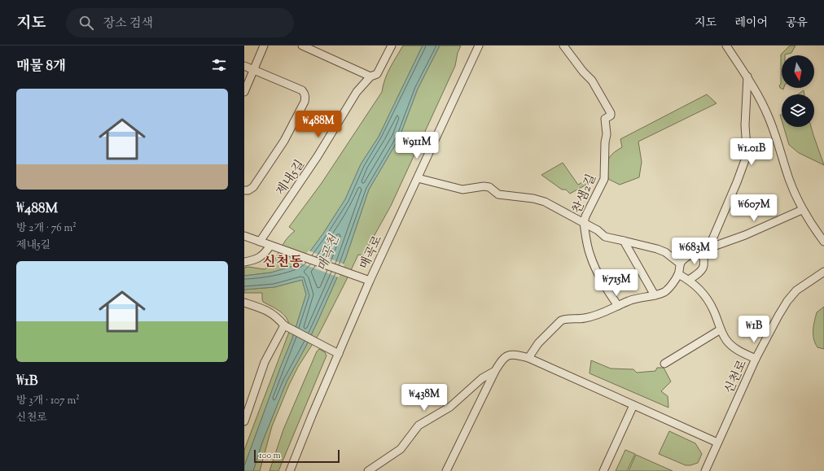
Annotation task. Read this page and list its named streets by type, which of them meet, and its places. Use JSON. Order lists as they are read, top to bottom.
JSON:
{
  "streets": {
    "street": [
      "제내5길",
      "찬샘2길",
      "매곡로",
      "신천로"
    ]
  },
  "districts": ["신천동"],
  "water": ["매곡천"],
  "scale_bar": "100 m",
  "north": "bottom",
  "page": {
    "header": "지도",
    "search": "장소 검색",
    "nav": ["지도", "레이어", "공유"],
    "heading": "매물 8개",
    "list": [
      {
        "name": "₩488M",
        "note": "방 2개 · 76 m² · 제내5길"
      },
      {
        "name": "₩1B",
        "note": "방 3개 · 107 m² · 신천로"
      }
    ],
    "price": [
      "₩488M",
      "₩911M",
      "₩1.01B",
      "₩607M",
      "₩683M",
      "₩715M",
      "₩1B",
      "₩438M"
    ],
    "scale": "100 m"
  }
}
